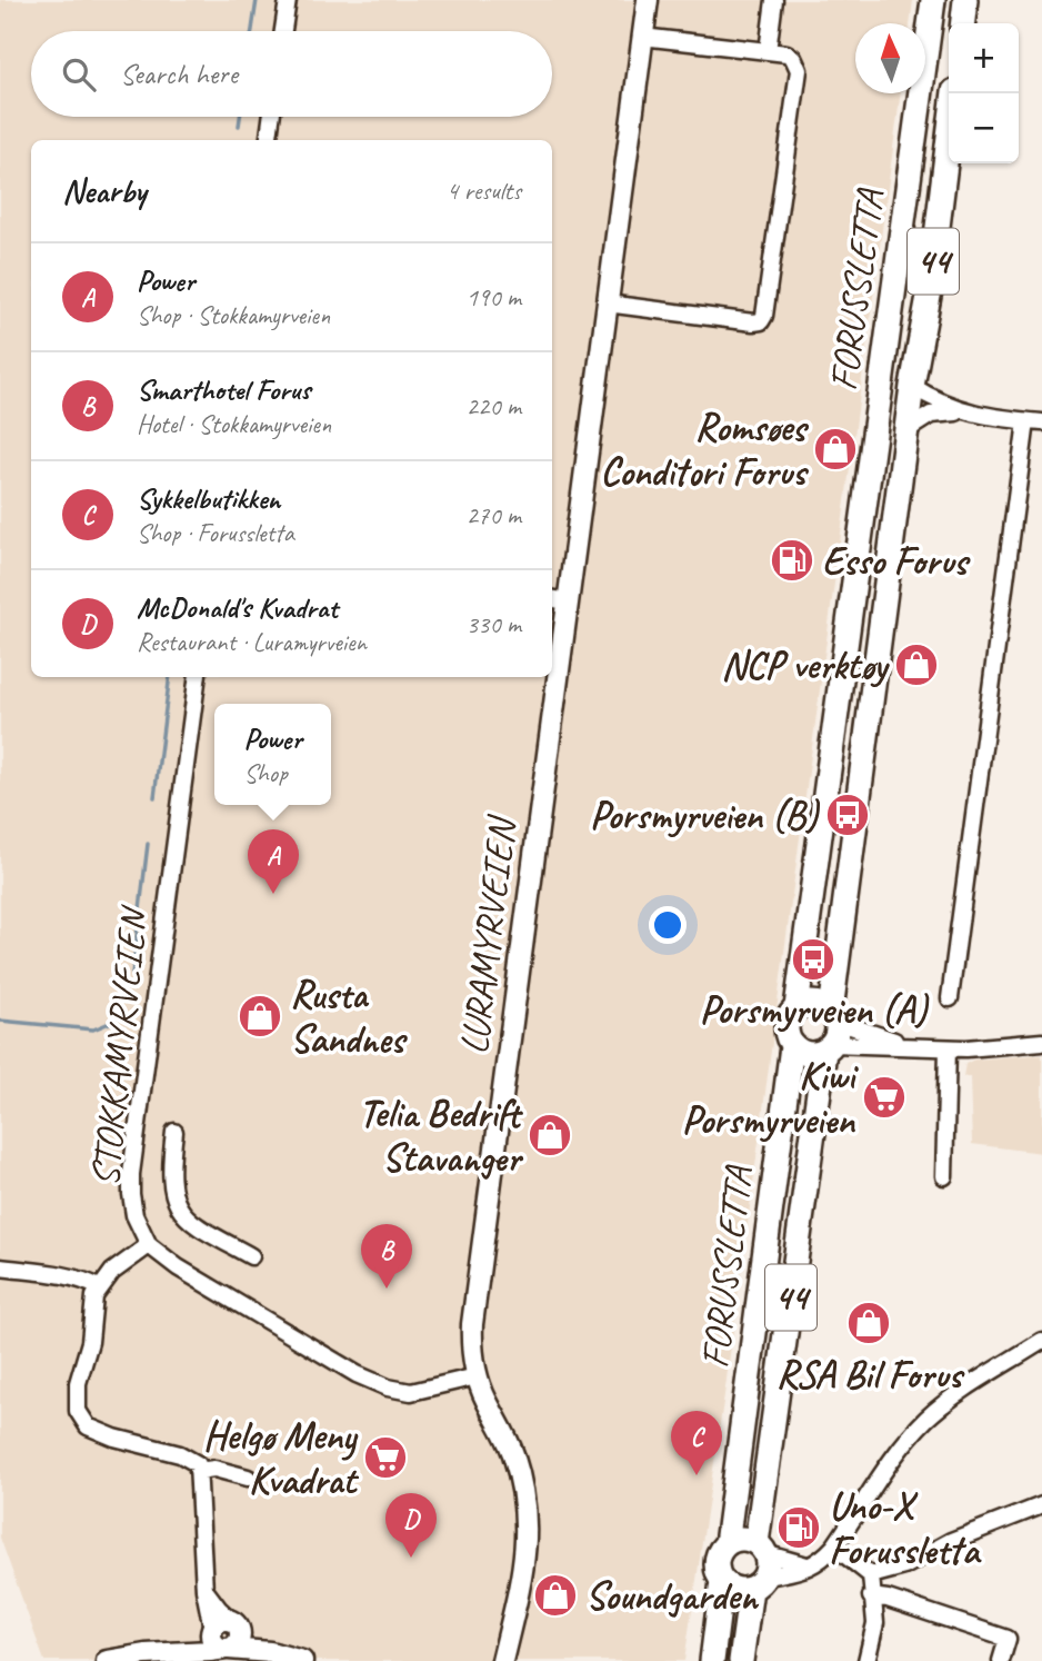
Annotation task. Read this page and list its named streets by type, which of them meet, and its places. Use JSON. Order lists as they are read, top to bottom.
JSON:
{
  "streets": {
    "main road": ["44", "FORUSSLETTA"],
    "street": ["LURAMYRVEIEN", "STOKKAMYRVEIEN"]
  },
  "crossings": [
    ["44", "FORUSSLETTA"]
  ],
  "places": {
    "shop": [
      "Romsøes Conditori Forus",
      "NCP verktøy",
      "Rusta Sandnes",
      "Telia Bedrift Stavanger",
      "RSA Bil Forus",
      "Soundgarden"
    ],
    "fuel station": ["Esso Forus", "Uno-X Forussletta"],
    "bus stop": ["Porsmyrveien (B)", "Porsmyrveien (A)"],
    "supermarket": ["Kiwi Porsmyrveien", "Helgø Meny Kvadrat"]
  },
  "north": "top",
  "page": {
    "map_buttons": ["+", "−"],
    "search": "Search here",
    "heading": ["Nearby", "4 results"],
    "list": [
      {
        "mark": "A",
        "name": "Power",
        "note": "Shop · Stokkamyrveien",
        "value": "190 m"
      },
      {
        "mark": "B",
        "name": "Smarthotel Forus",
        "note": "Hotel · Stokkamyrveien",
        "value": "220 m"
      },
      {
        "mark": "C",
        "name": "Sykkelbutikken",
        "note": "Shop · Forussletta",
        "value": "270 m"
      },
      {
        "mark": "D",
        "name": "McDonald's Kvadrat",
        "note": "Restaurant · Luramyrveien",
        "value": "330 m"
      }
    ],
    "popup": ["Power", "Shop"],
    "pins": [
      "A",
      "B",
      "C",
      "D"
    ]
  }
}
